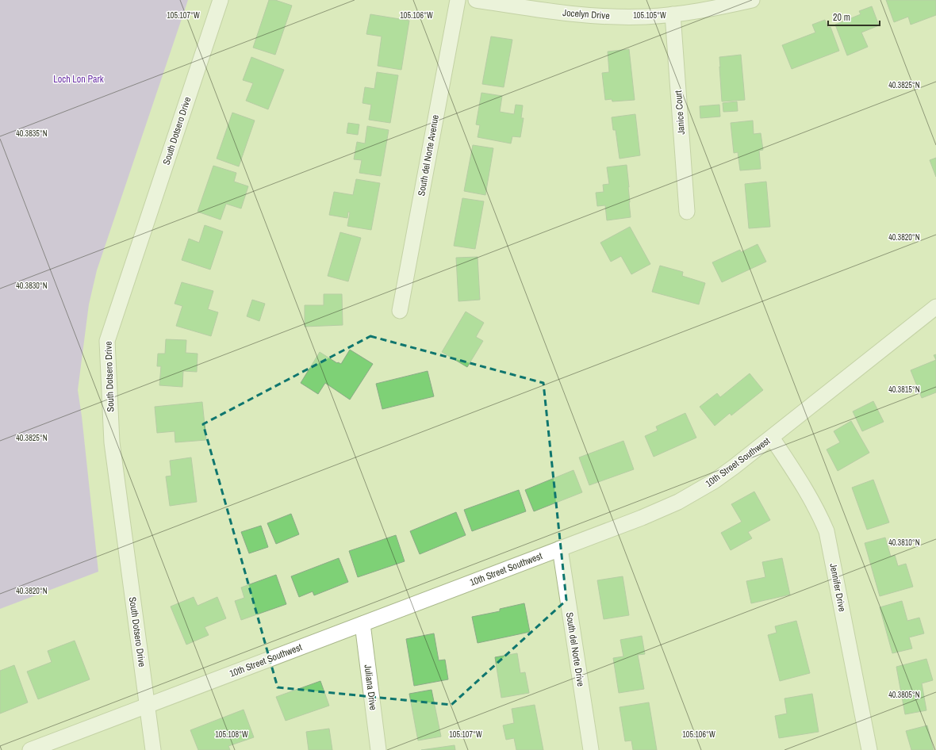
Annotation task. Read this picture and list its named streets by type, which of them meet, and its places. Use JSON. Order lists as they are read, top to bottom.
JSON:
{
  "streets": {
    "street": [
      "Jocelyn Drive",
      "Janice Court",
      "South Dotsero Drive",
      "South del Norte Avenue",
      "10th Street Southwest",
      "Jennifer Drive",
      "South del Norte Drive",
      "Juliana Drive"
    ]
  },
  "crossings": [
    ["Jocelyn Drive", "Janice Court"],
    ["South Dotsero Drive", "10th Street Southwest"],
    ["10th Street Southwest", "Jennifer Drive"],
    ["10th Street Southwest", "South del Norte Drive"],
    ["10th Street Southwest", "Juliana Drive"]
  ],
  "parks": ["Loch Lon Park"],
  "scale_bar": "20 m",
  "coordinates": [
    "105.107°W",
    "105.106°W",
    "105.105°W",
    "40.3825°N",
    "40.3835°N",
    "40.3820°N",
    "40.3830°N",
    "40.3815°N",
    "40.3810°N",
    "40.3805°N",
    "105.108°W"
  ]
}
